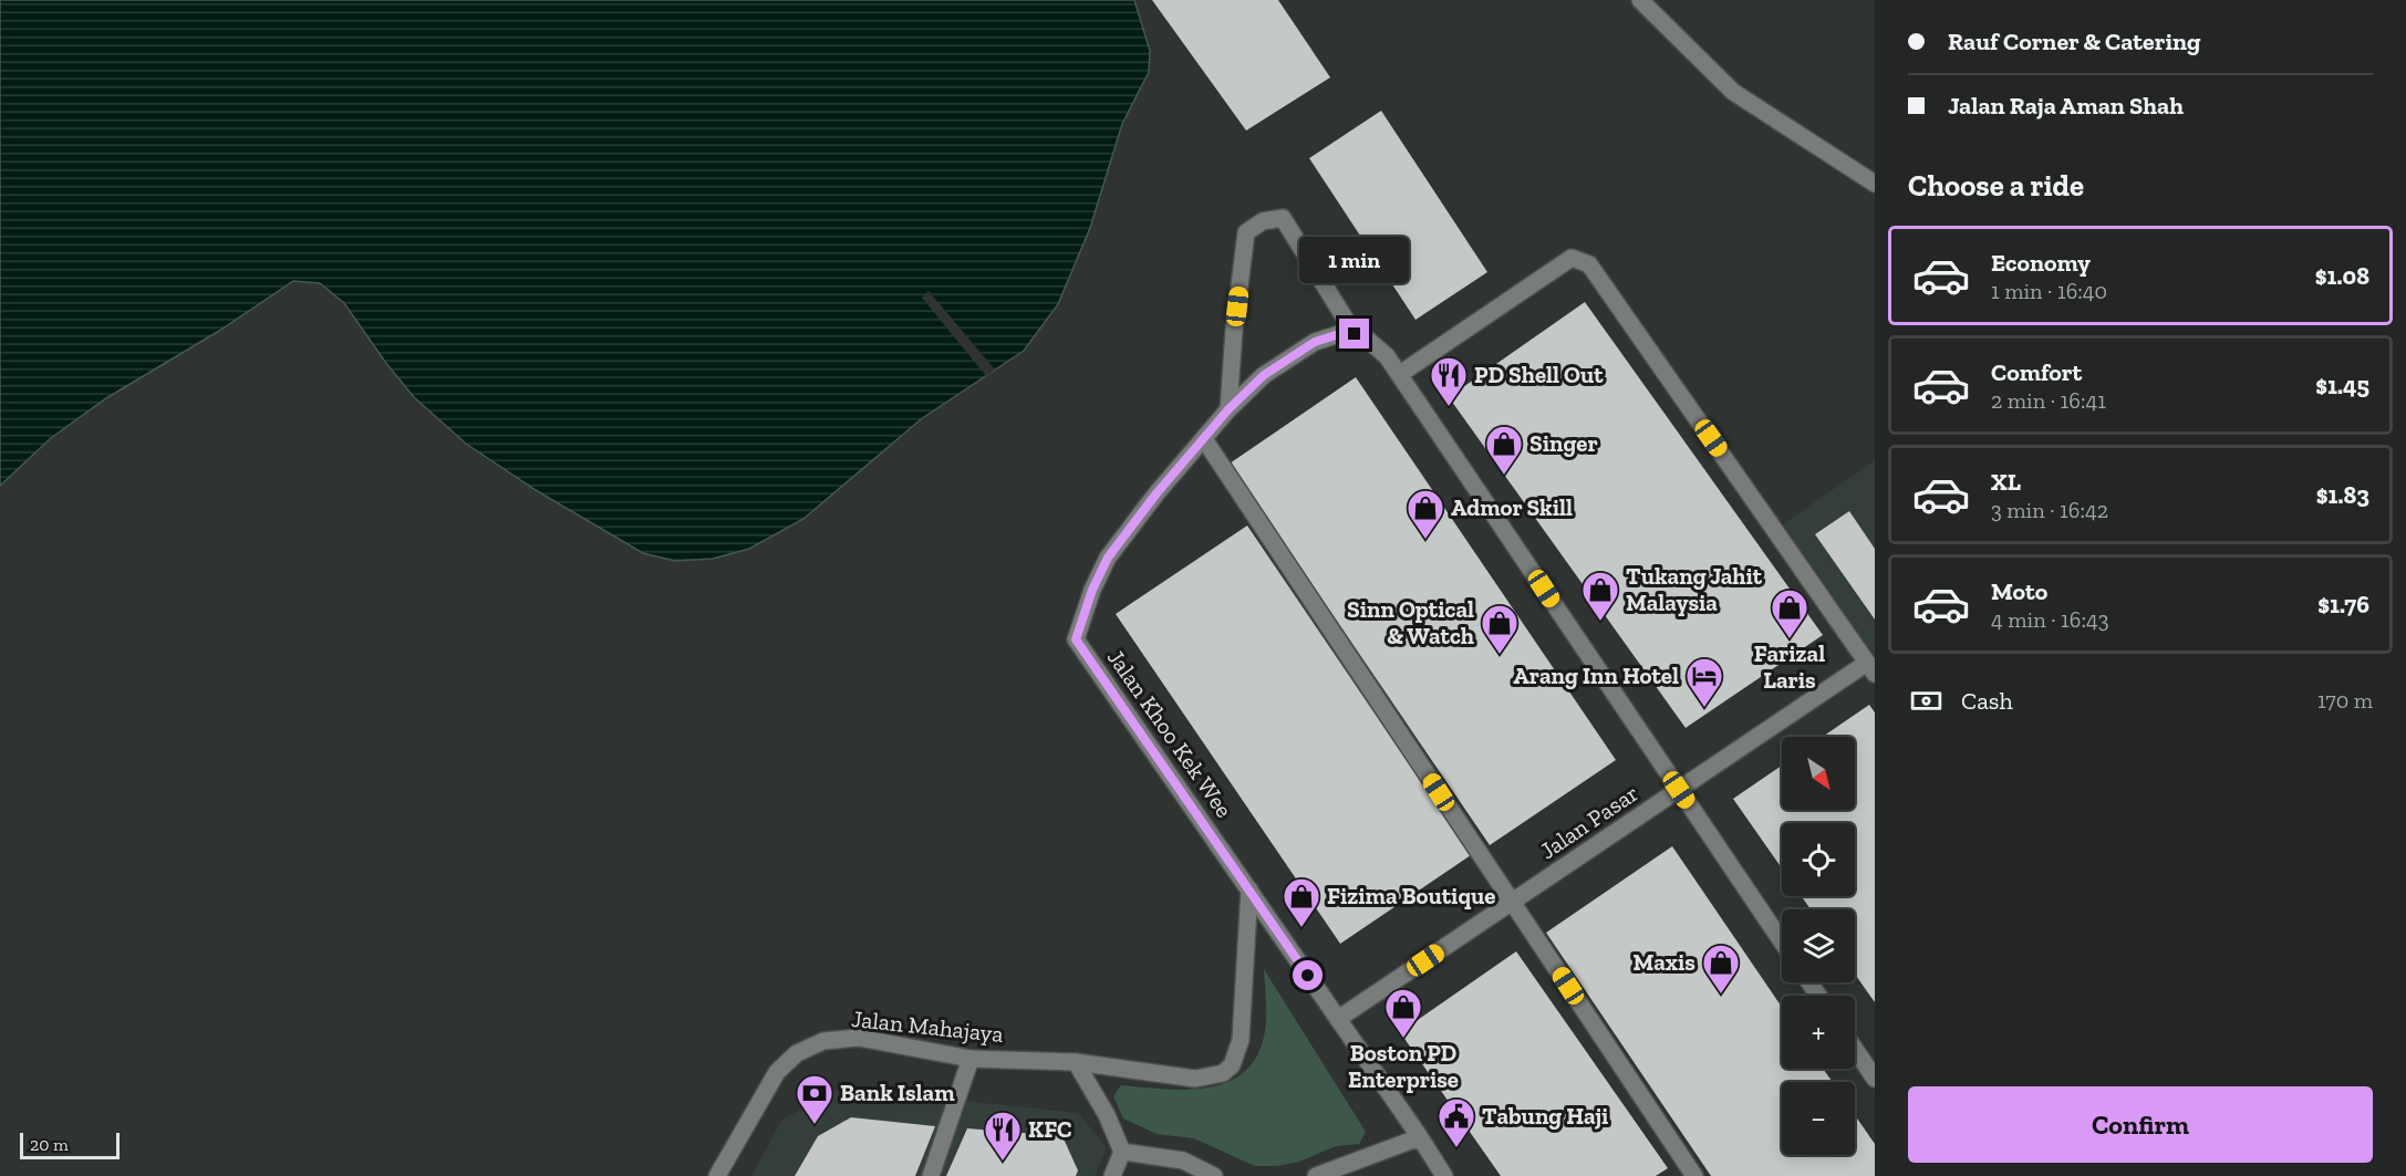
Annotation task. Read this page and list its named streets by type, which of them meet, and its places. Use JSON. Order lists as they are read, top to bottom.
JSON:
{
  "streets": {
    "street": ["Jalan Khoo Kek Wee", "Jalan Pasar", "Jalan Mahajaya"]
  },
  "crossings": [
    ["Jalan Khoo Kek Wee", "Jalan Pasar"],
    ["Jalan Khoo Kek Wee", "Jalan Mahajaya"]
  ],
  "places": {
    "restaurant": ["PD Shell Out", "KFC"],
    "shop": [
      "Singer",
      "Admor Skill",
      "Tukang Jahit Malaysia",
      "Farizal Laris",
      "Sinn Optical & Watch",
      "Fizima Boutique",
      "Maxis",
      "Boston PD Enterprise"
    ],
    "hotel": ["Arang Inn Hotel"],
    "bank": ["Bank Islam"],
    "public building": ["Tabung Haji"]
  },
  "scale_bar": "20 m",
  "north": "bottom right",
  "page": {
    "banner": ["Rauf Corner & Catering", "Jalan Raja Aman Shah"],
    "heading": "Choose a ride",
    "list": [
      {
        "name": "Economy",
        "note": "1 min · 16:40",
        "value": "$1.08"
      },
      {
        "name": "Comfort",
        "note": "2 min · 16:41",
        "value": "$1.45"
      },
      {
        "name": "XL",
        "note": "3 min · 16:42",
        "value": "$1.83"
      },
      {
        "name": "Moto",
        "note": "4 min · 16:43",
        "value": "$1.76"
      }
    ],
    "bubble": "1 min",
    "pay": ["Cash", "170 m"],
    "map_buttons": ["+", "−"],
    "buttons": "Confirm",
    "scale": "20 m"
  }
}
